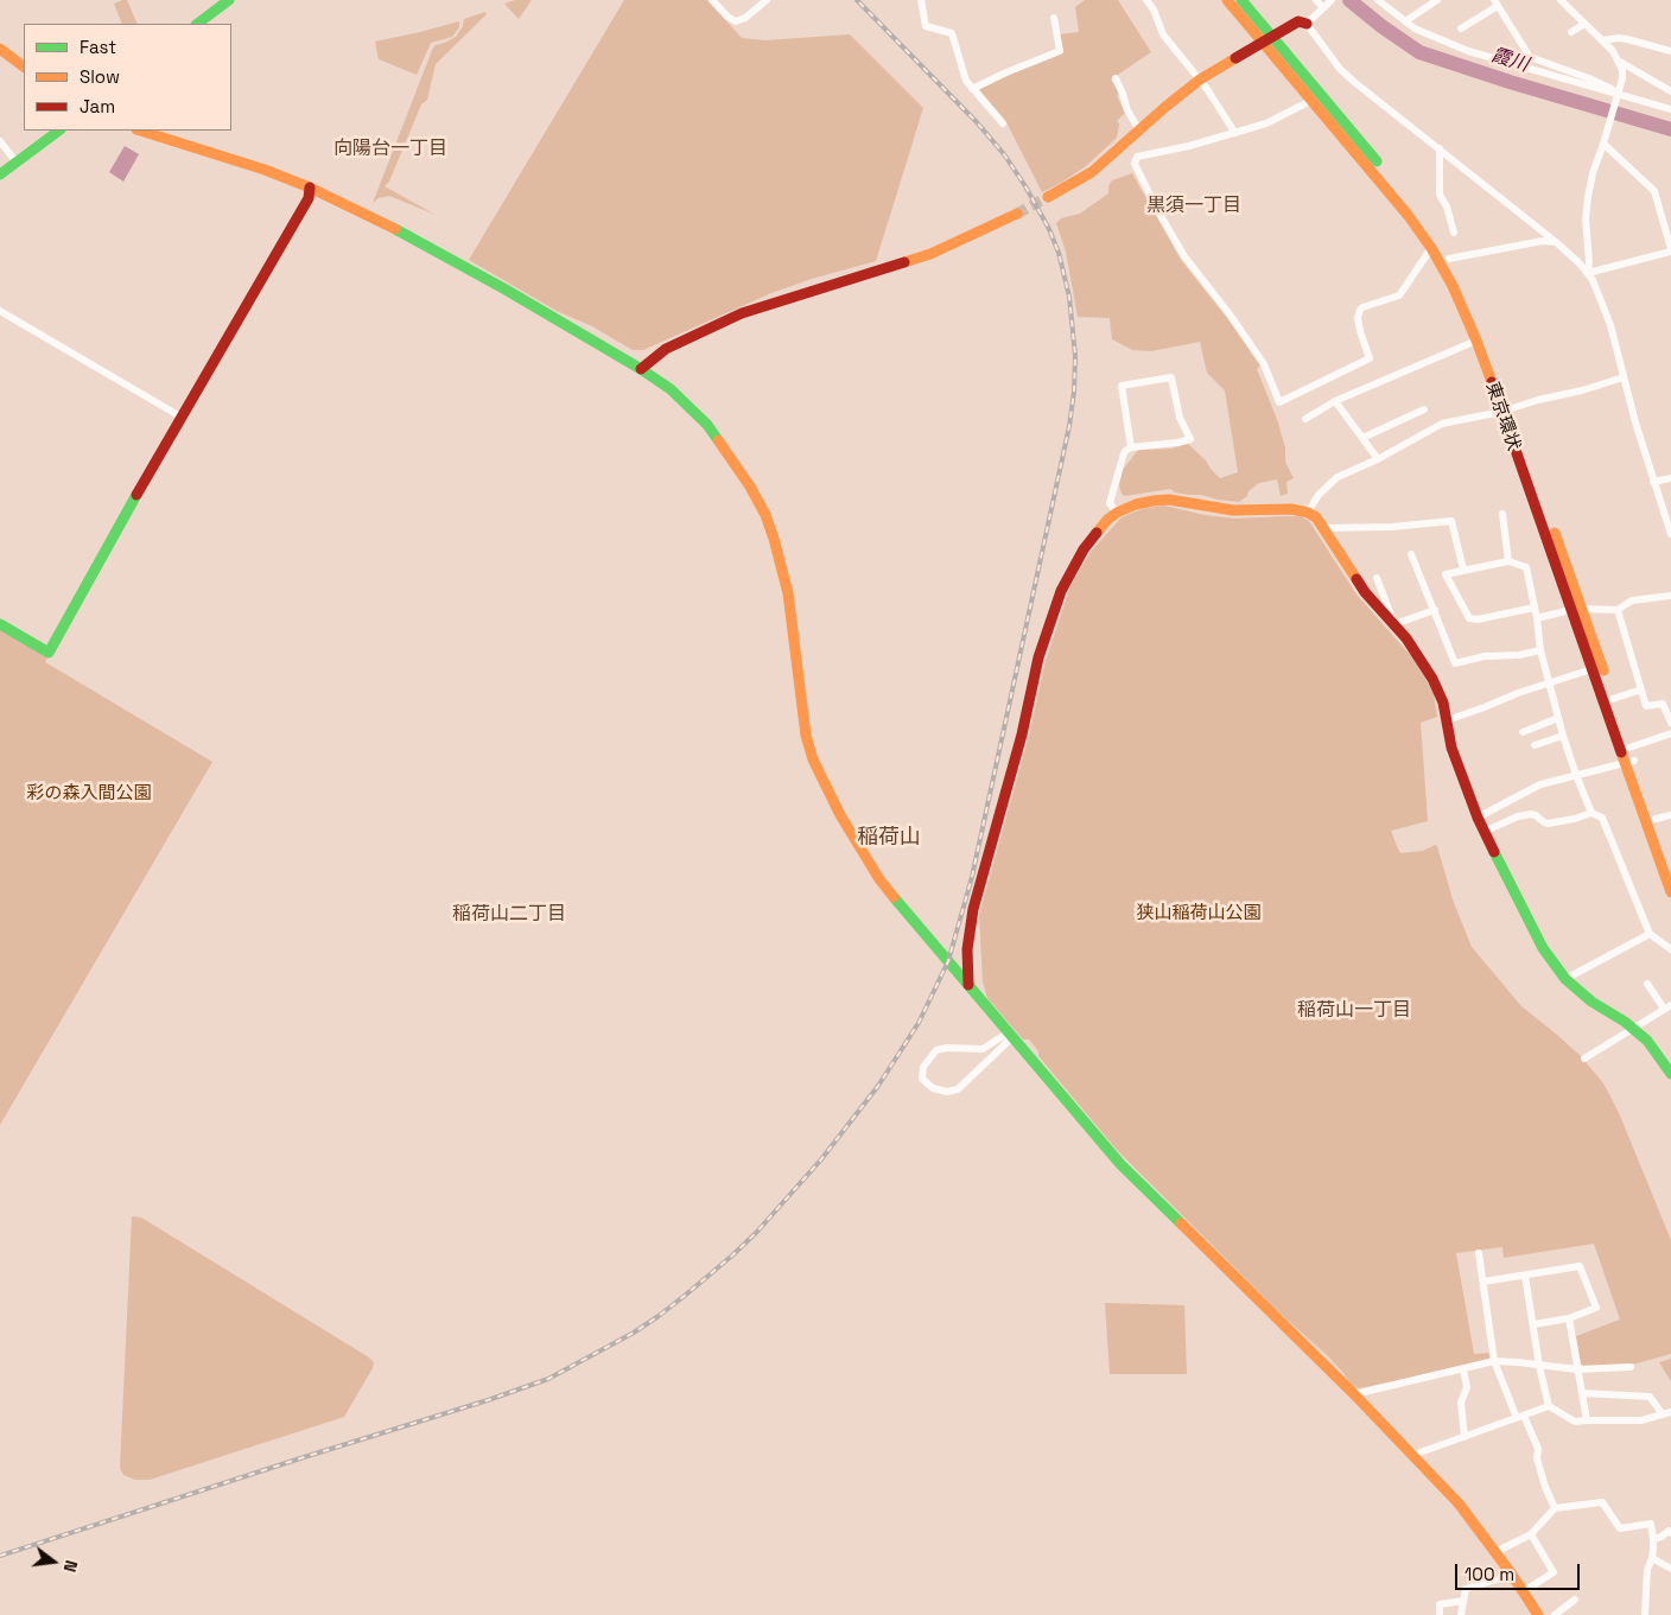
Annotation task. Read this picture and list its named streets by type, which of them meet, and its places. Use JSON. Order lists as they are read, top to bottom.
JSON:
{
  "streets": {
    "main road": ["東京環状"]
  },
  "districts": [
    "向陽台一丁目",
    "黒須一丁目",
    "稲荷山",
    "稲荷山二丁目",
    "稲荷山一丁目"
  ],
  "water": ["霞川"],
  "parks": ["彩の森入間公園", "狭山稲荷山公園"],
  "legend": ["Fast", "Slow", "Jam"],
  "scale_bar": "100 m",
  "north": "right"
}
